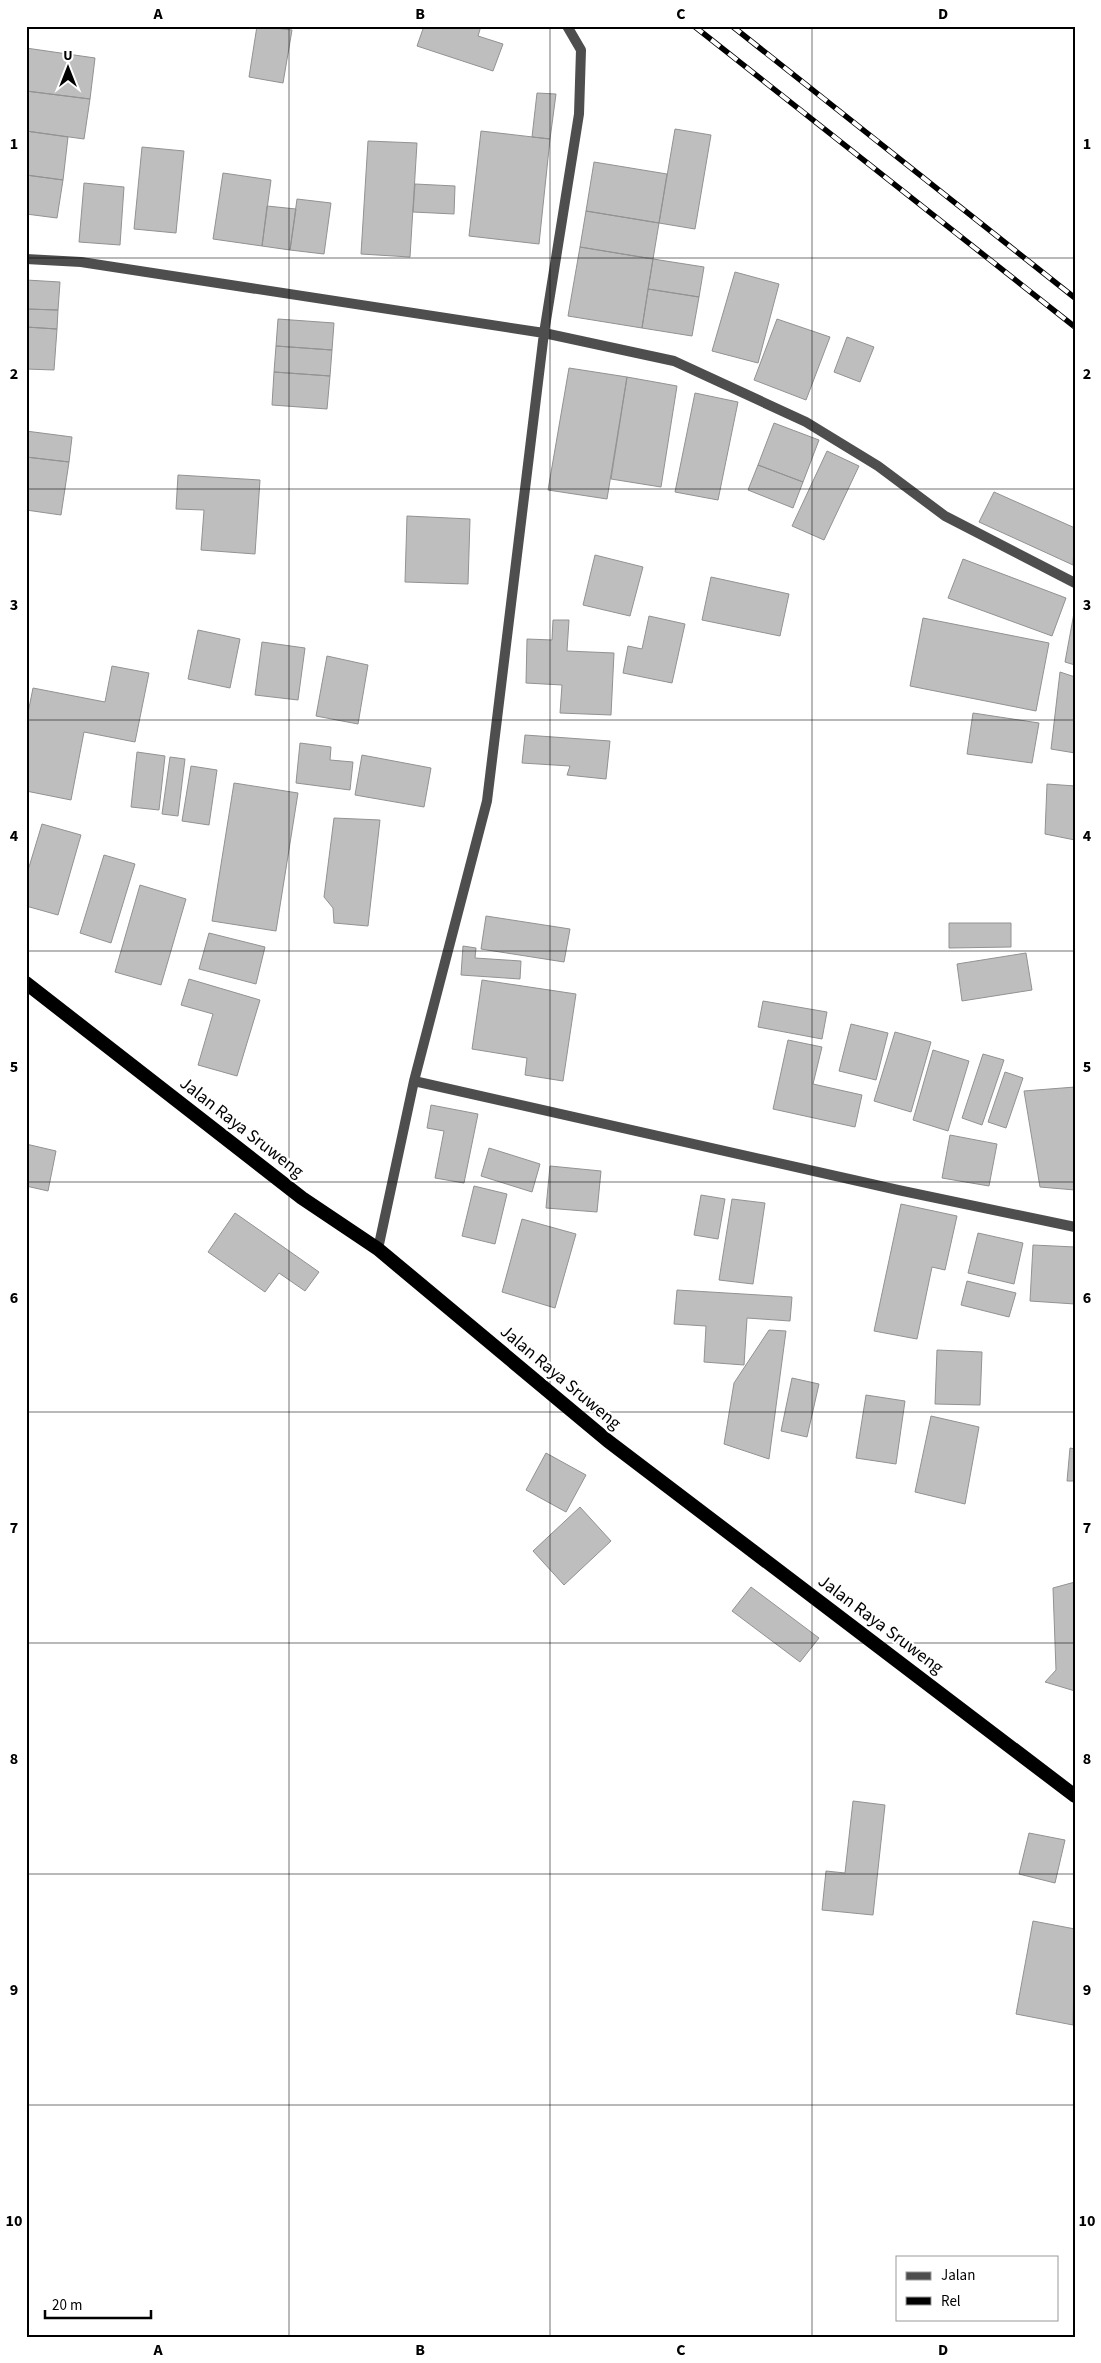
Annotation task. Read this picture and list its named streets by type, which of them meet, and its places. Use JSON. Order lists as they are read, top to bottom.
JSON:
{
  "streets": {
    "highway": ["Jalan Raya Sruweng"]
  },
  "legend": ["Jalan", "Rel"],
  "scale_bar": "20 m",
  "north": "top",
  "grid": {
    "columns": [
      "A",
      "B",
      "C",
      "D"
    ],
    "rows": [
      "1",
      "2",
      "3",
      "4",
      "5",
      "6",
      "7",
      "8",
      "9",
      "10"
    ]
  }
}
